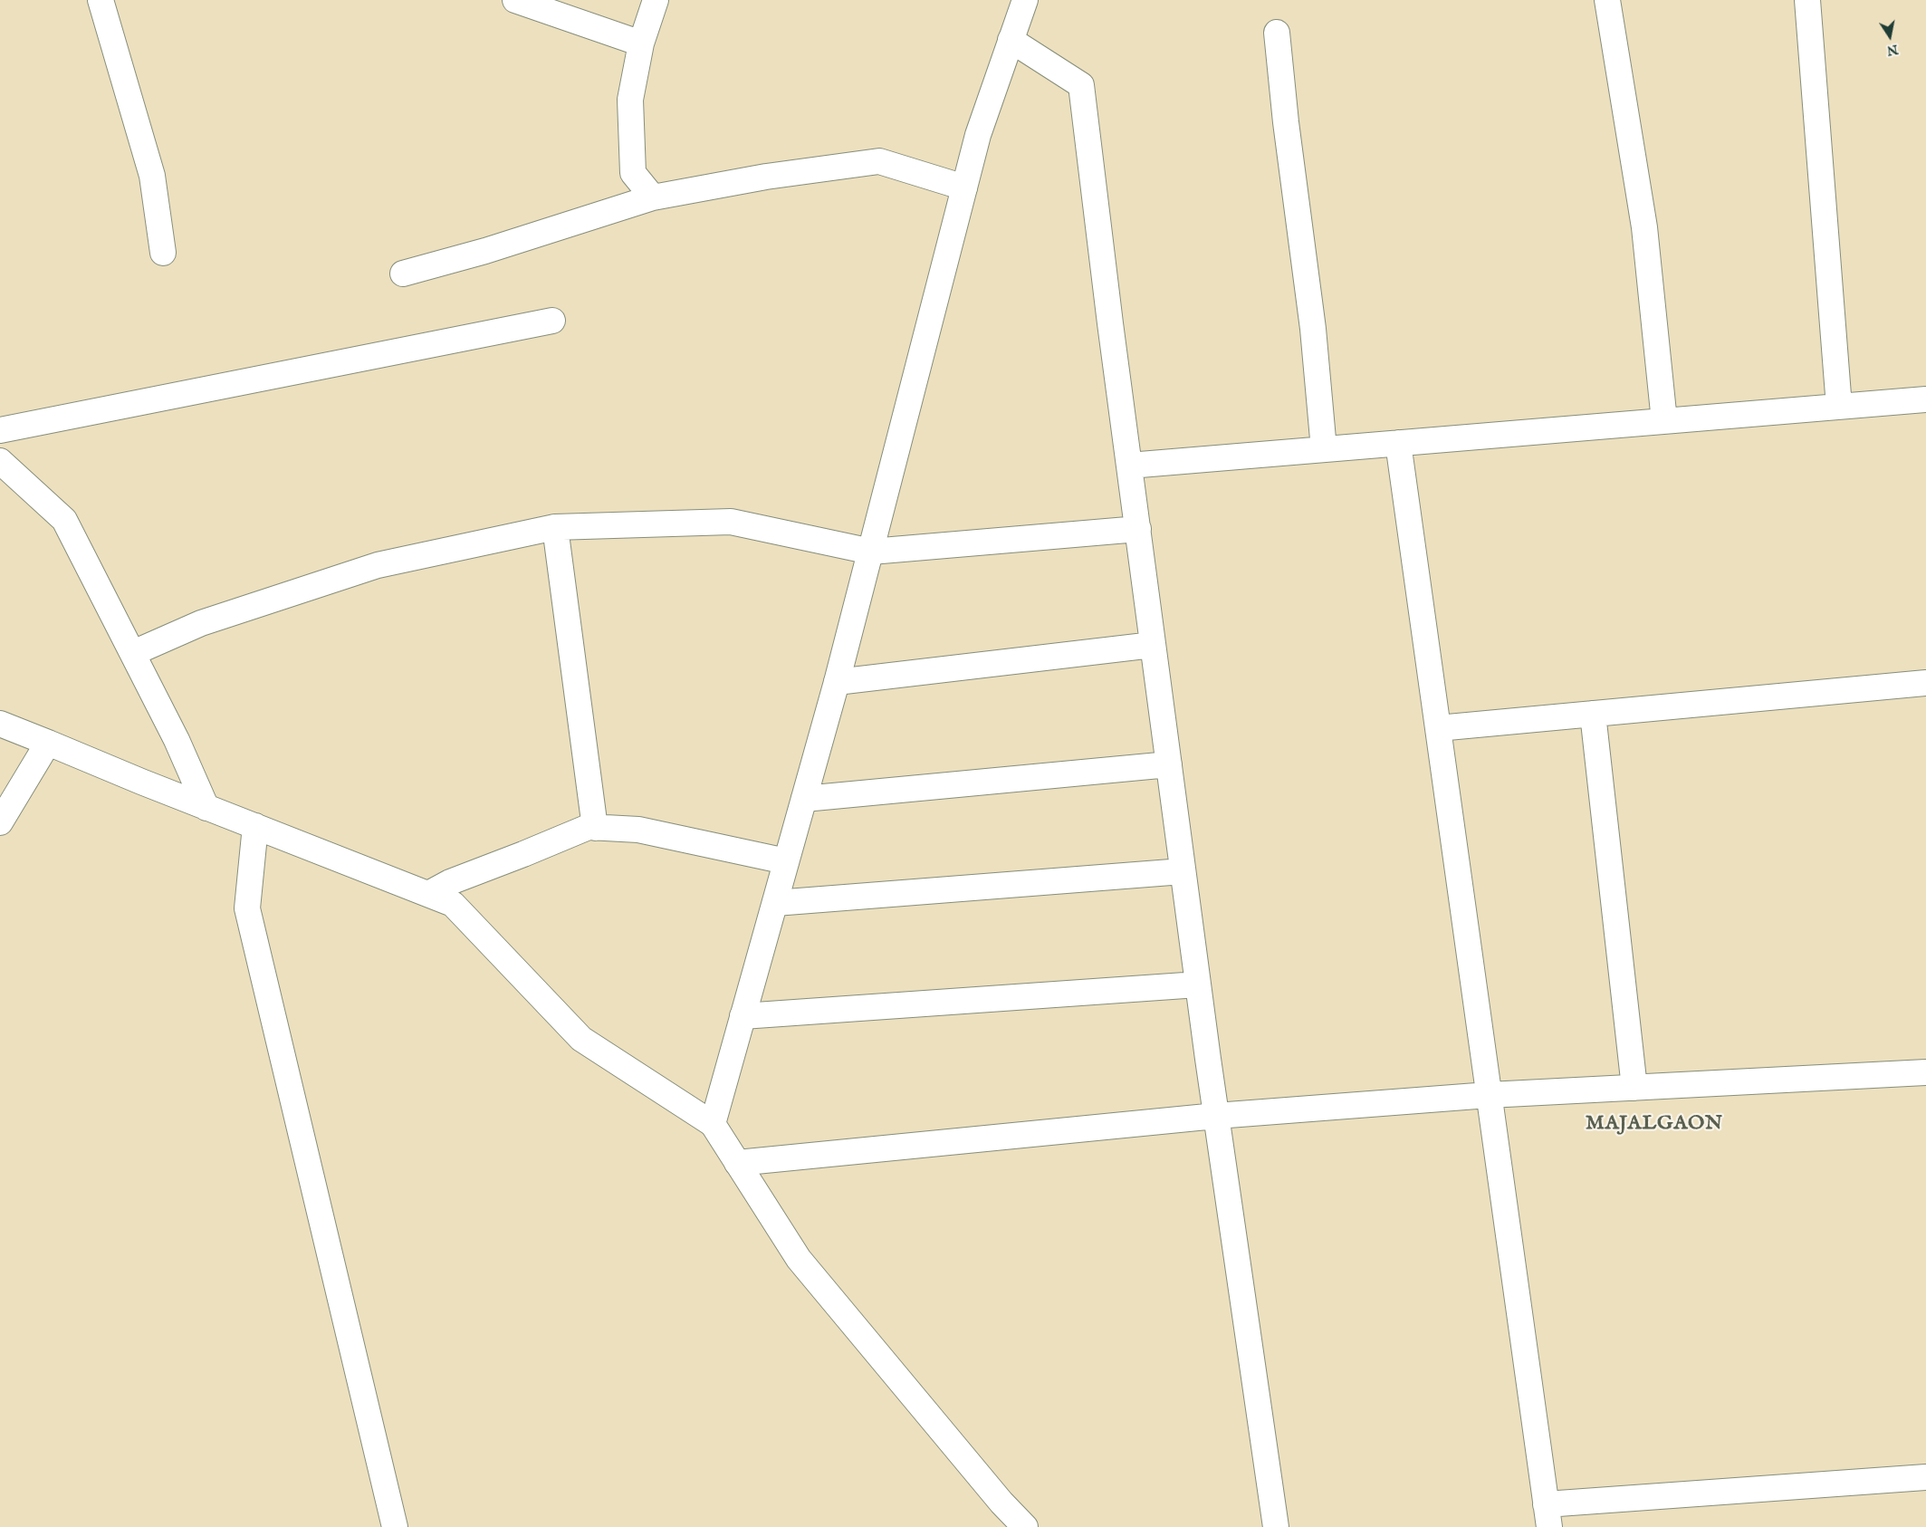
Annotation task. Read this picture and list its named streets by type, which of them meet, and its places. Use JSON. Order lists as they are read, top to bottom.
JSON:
{
  "districts": ["MAJALGAON"],
  "north": "bottom"
}
